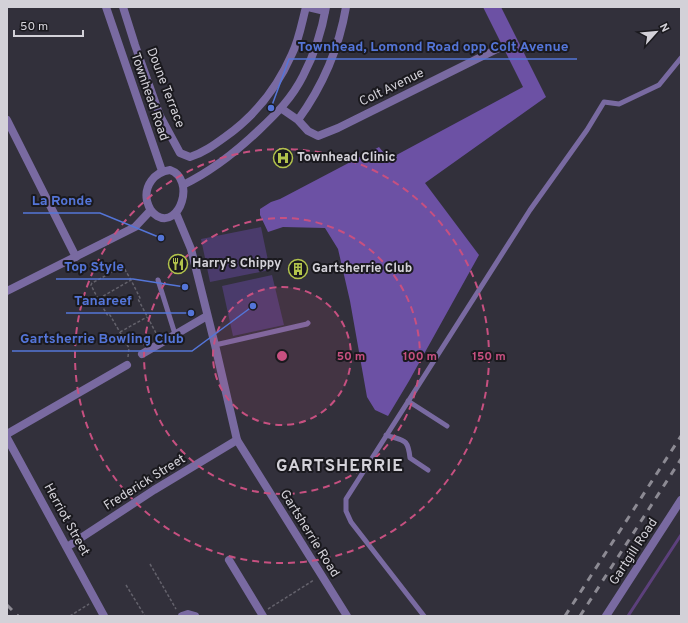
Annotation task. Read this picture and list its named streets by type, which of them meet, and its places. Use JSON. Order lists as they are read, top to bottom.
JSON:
{
  "streets": {
    "street": [
      "Doune Terrace",
      "Colt Avenue",
      "Townhead Road",
      "Frederick Street",
      "Herriot Street",
      "Gartsherrie Road",
      "Gartgill Road"
    ]
  },
  "crossings": [
    ["Townhead Road", "Gartsherrie Road"],
    ["Frederick Street", "Herriot Street"],
    ["Frederick Street", "Gartsherrie Road"]
  ],
  "districts": ["GARTSHERRIE"],
  "places": {
    "other": [
      "Townhead, Lomond Road opp Colt Avenue",
      "La Ronde",
      "Top Style",
      "Gartsherrie Bowling Club",
      "Tanareef"
    ],
    "hospital": ["Townhead Clinic"],
    "restaurant": ["Harry's Chippy"],
    "building": ["Gartsherrie Club"]
  },
  "scale_bar": "50 m",
  "north": "top right",
  "rings": ["50 m", "100 m", "150 m"]
}
